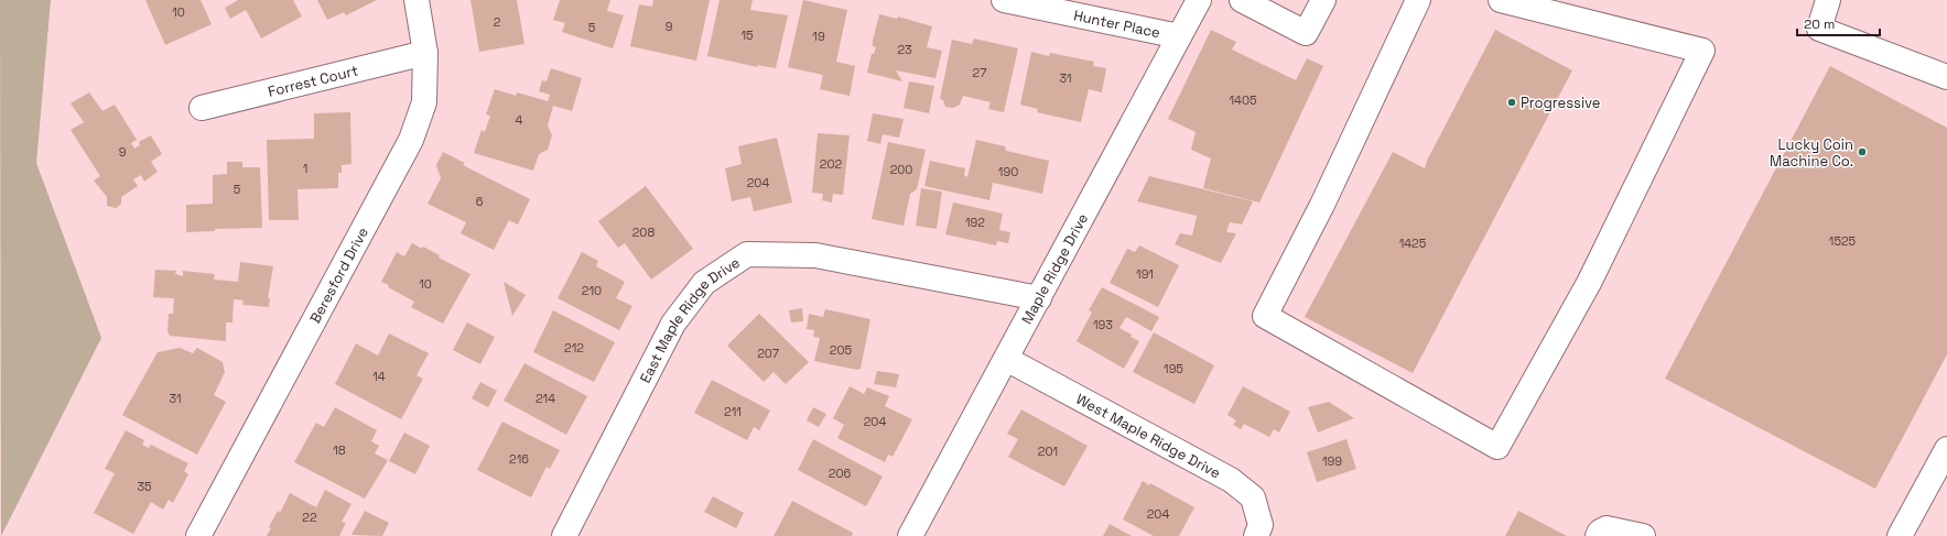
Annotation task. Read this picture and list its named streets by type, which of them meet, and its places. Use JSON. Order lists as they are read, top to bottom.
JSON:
{
  "streets": {
    "street": [
      "Hunter Place",
      "Forrest Court",
      "Maple Ridge Drive",
      "Beresford Drive",
      "East Maple Ridge Drive",
      "West Maple Ridge Drive"
    ]
  },
  "crossings": [
    ["Hunter Place", "Maple Ridge Drive"],
    ["Forrest Court", "Beresford Drive"],
    ["Maple Ridge Drive", "East Maple Ridge Drive"],
    ["Maple Ridge Drive", "West Maple Ridge Drive"]
  ],
  "places": ["Progressive", "Lucky Coin Machine Co."],
  "house_numbers": [
    "10",
    "2",
    "9",
    "5",
    "15",
    "19",
    "23",
    "27",
    "31",
    "1405",
    "4",
    "9",
    "202",
    "1",
    "200",
    "190",
    "204",
    "5",
    "6",
    "192",
    "208",
    "1525",
    "1425",
    "191",
    "10",
    "210",
    "193",
    "212",
    "205",
    "207",
    "195",
    "14",
    "31",
    "214",
    "211",
    "204",
    "18",
    "201",
    "216",
    "199",
    "206",
    "35",
    "204",
    "22"
  ],
  "scale_bar": "20 m"
}
